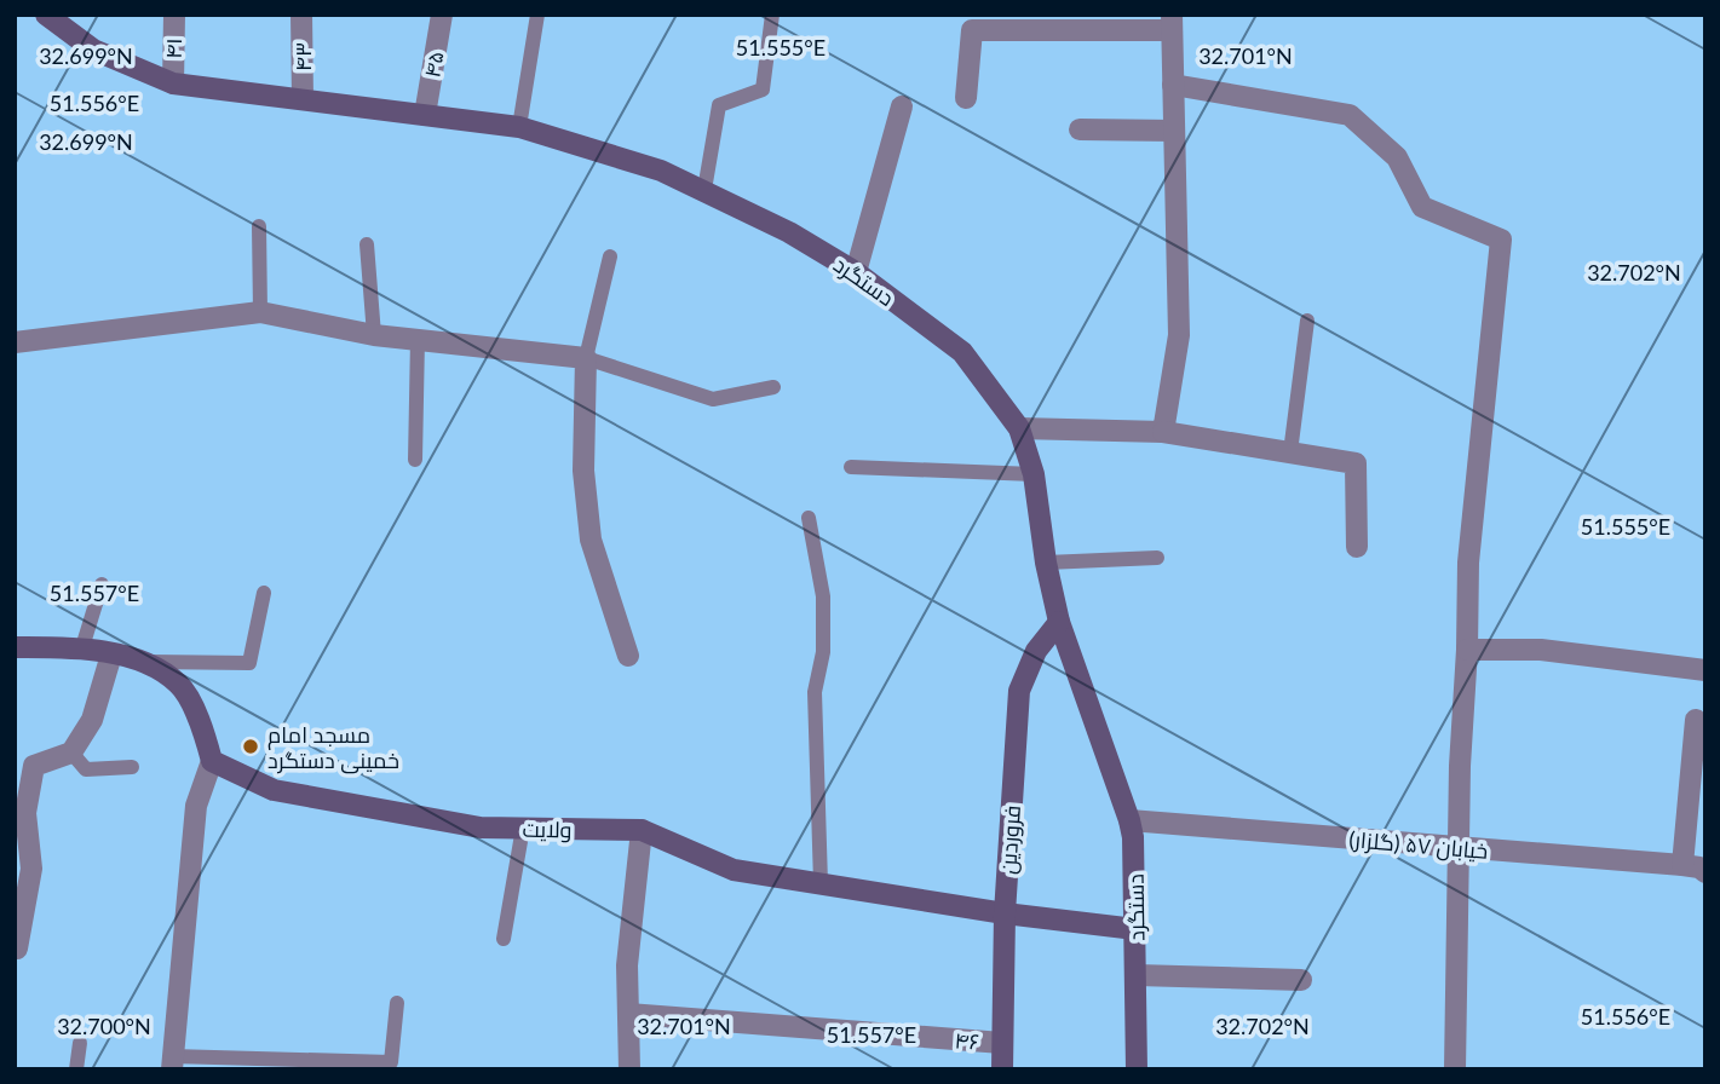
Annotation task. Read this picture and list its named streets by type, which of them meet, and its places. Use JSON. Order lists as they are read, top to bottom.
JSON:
{
  "streets": {
    "main road": ["دستگرد", "ولایت", "فروردین"],
    "street": [
      "۴۱",
      "۴۳",
      "۴۵",
      "خیابان ۵۷ (گلزار)",
      "۴۶"
    ]
  },
  "crossings": [
    ["۴۱", "دستگرد"],
    ["۴۳", "دستگرد"],
    ["۴۵", "دستگرد"],
    ["دستگرد", "ولایت"],
    ["دستگرد", "فروردین"],
    ["دستگرد", "خیابان ۵۷ (گلزار)"],
    ["ولایت", "فروردین"],
    ["فروردین", "۴۶"]
  ],
  "places": ["مسجد امام خمینی دستگرد"],
  "coordinates": [
    "51.555°E",
    "32.699°N",
    "32.701°N",
    "51.556°E",
    "32.702°N",
    "51.557°E",
    "32.700°N"
  ]
}
